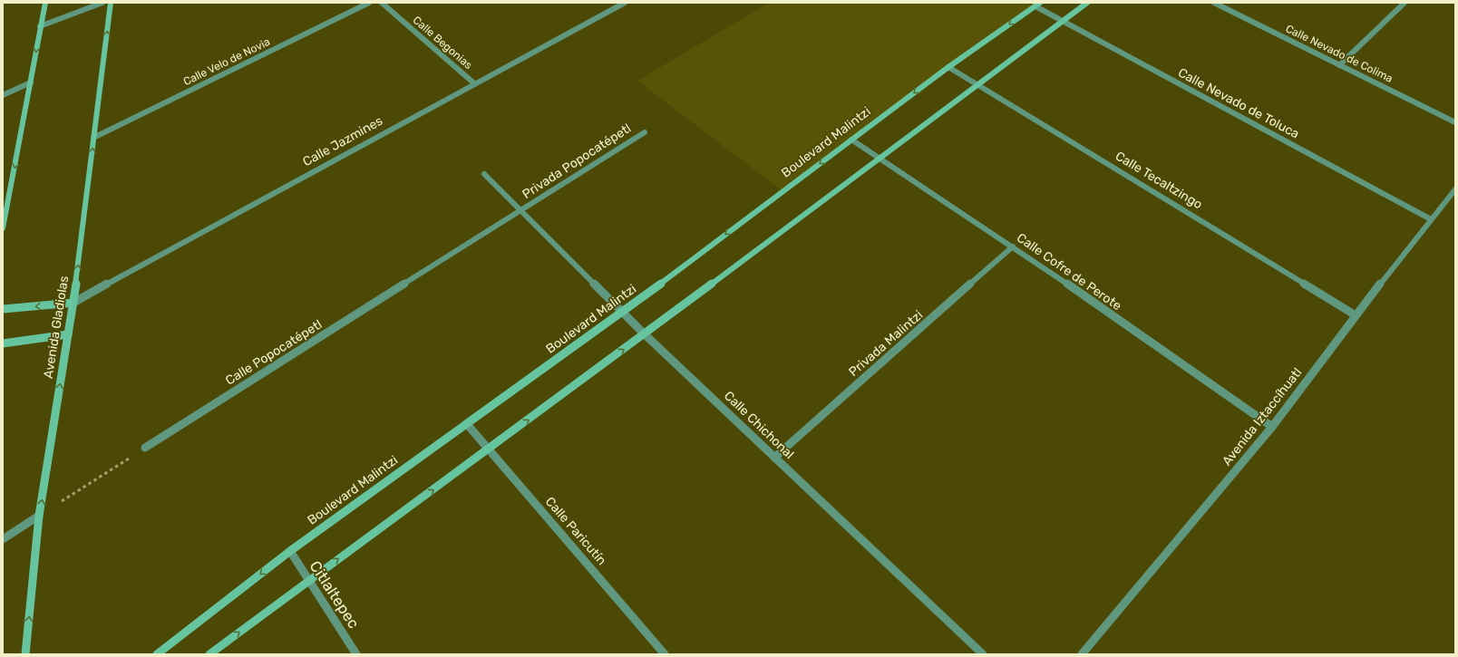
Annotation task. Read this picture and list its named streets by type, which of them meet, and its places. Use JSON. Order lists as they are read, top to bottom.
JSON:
{
  "streets": {
    "street": [
      "Calle Begonias",
      "Calle Nevado de Colima",
      "Calle Velo de Novia",
      "Calle Nevado de Toluca",
      "Calle Jazmines",
      "Boulevard Malintzi",
      "Privada Popocatépetl",
      "Calle Tecaltzingo",
      "Calle Cofre de Perote",
      "Avenida Gladiolas",
      "Privada Malintzi",
      "Calle Popocatépetl",
      "Avenida Iztaccíhuatl",
      "Calle Chichonal",
      "Calle Paricutín",
      "Citlaltepec"
    ]
  },
  "crossings": [
    ["Calle Begonias", "Calle Jazmines"],
    ["Calle Velo de Novia", "Avenida Gladiolas"],
    ["Calle Nevado de Toluca", "Boulevard Malintzi"],
    ["Calle Nevado de Toluca", "Avenida Iztaccíhuatl"],
    ["Calle Jazmines", "Avenida Gladiolas"],
    ["Boulevard Malintzi", "Calle Tecaltzingo"],
    ["Boulevard Malintzi", "Calle Cofre de Perote"],
    ["Boulevard Malintzi", "Calle Chichonal"],
    ["Boulevard Malintzi", "Calle Paricutín"],
    ["Boulevard Malintzi", "Citlaltepec"],
    ["Privada Popocatépetl", "Calle Popocatépetl"],
    ["Privada Popocatépetl", "Calle Chichonal"],
    ["Calle Tecaltzingo", "Avenida Iztaccíhuatl"],
    ["Calle Cofre de Perote", "Privada Malintzi"],
    ["Calle Cofre de Perote", "Avenida Iztaccíhuatl"],
    ["Privada Malintzi", "Calle Chichonal"],
    ["Calle Popocatépetl", "Calle Chichonal"]
  ],
  "one_way": ["Avenida Gladiolas"]
}
